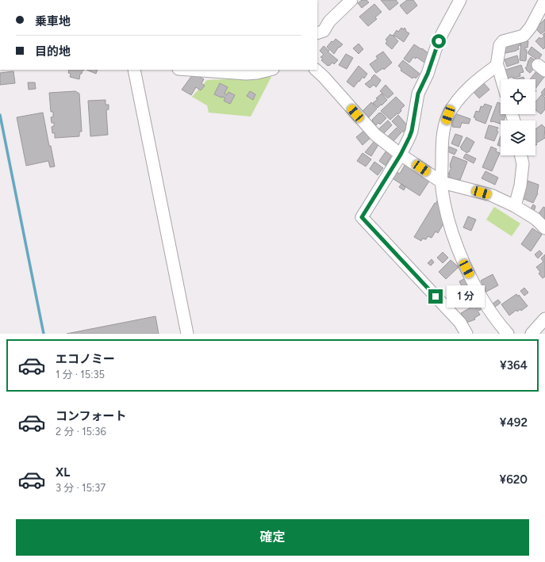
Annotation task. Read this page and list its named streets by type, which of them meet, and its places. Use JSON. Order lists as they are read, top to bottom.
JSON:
{
  "page": {
    "banner": ["乗車地", "目的地"],
    "bubble": "1 分",
    "list": [
      {
        "name": "エコノミー",
        "note": "1 分 · 15:35",
        "value": "¥364"
      },
      {
        "name": "コンフォート",
        "note": "2 分 · 15:36",
        "value": "¥492"
      },
      {
        "name": "XL",
        "note": "3 分 · 15:37",
        "value": "¥620"
      }
    ],
    "buttons": "確定"
  }
}
